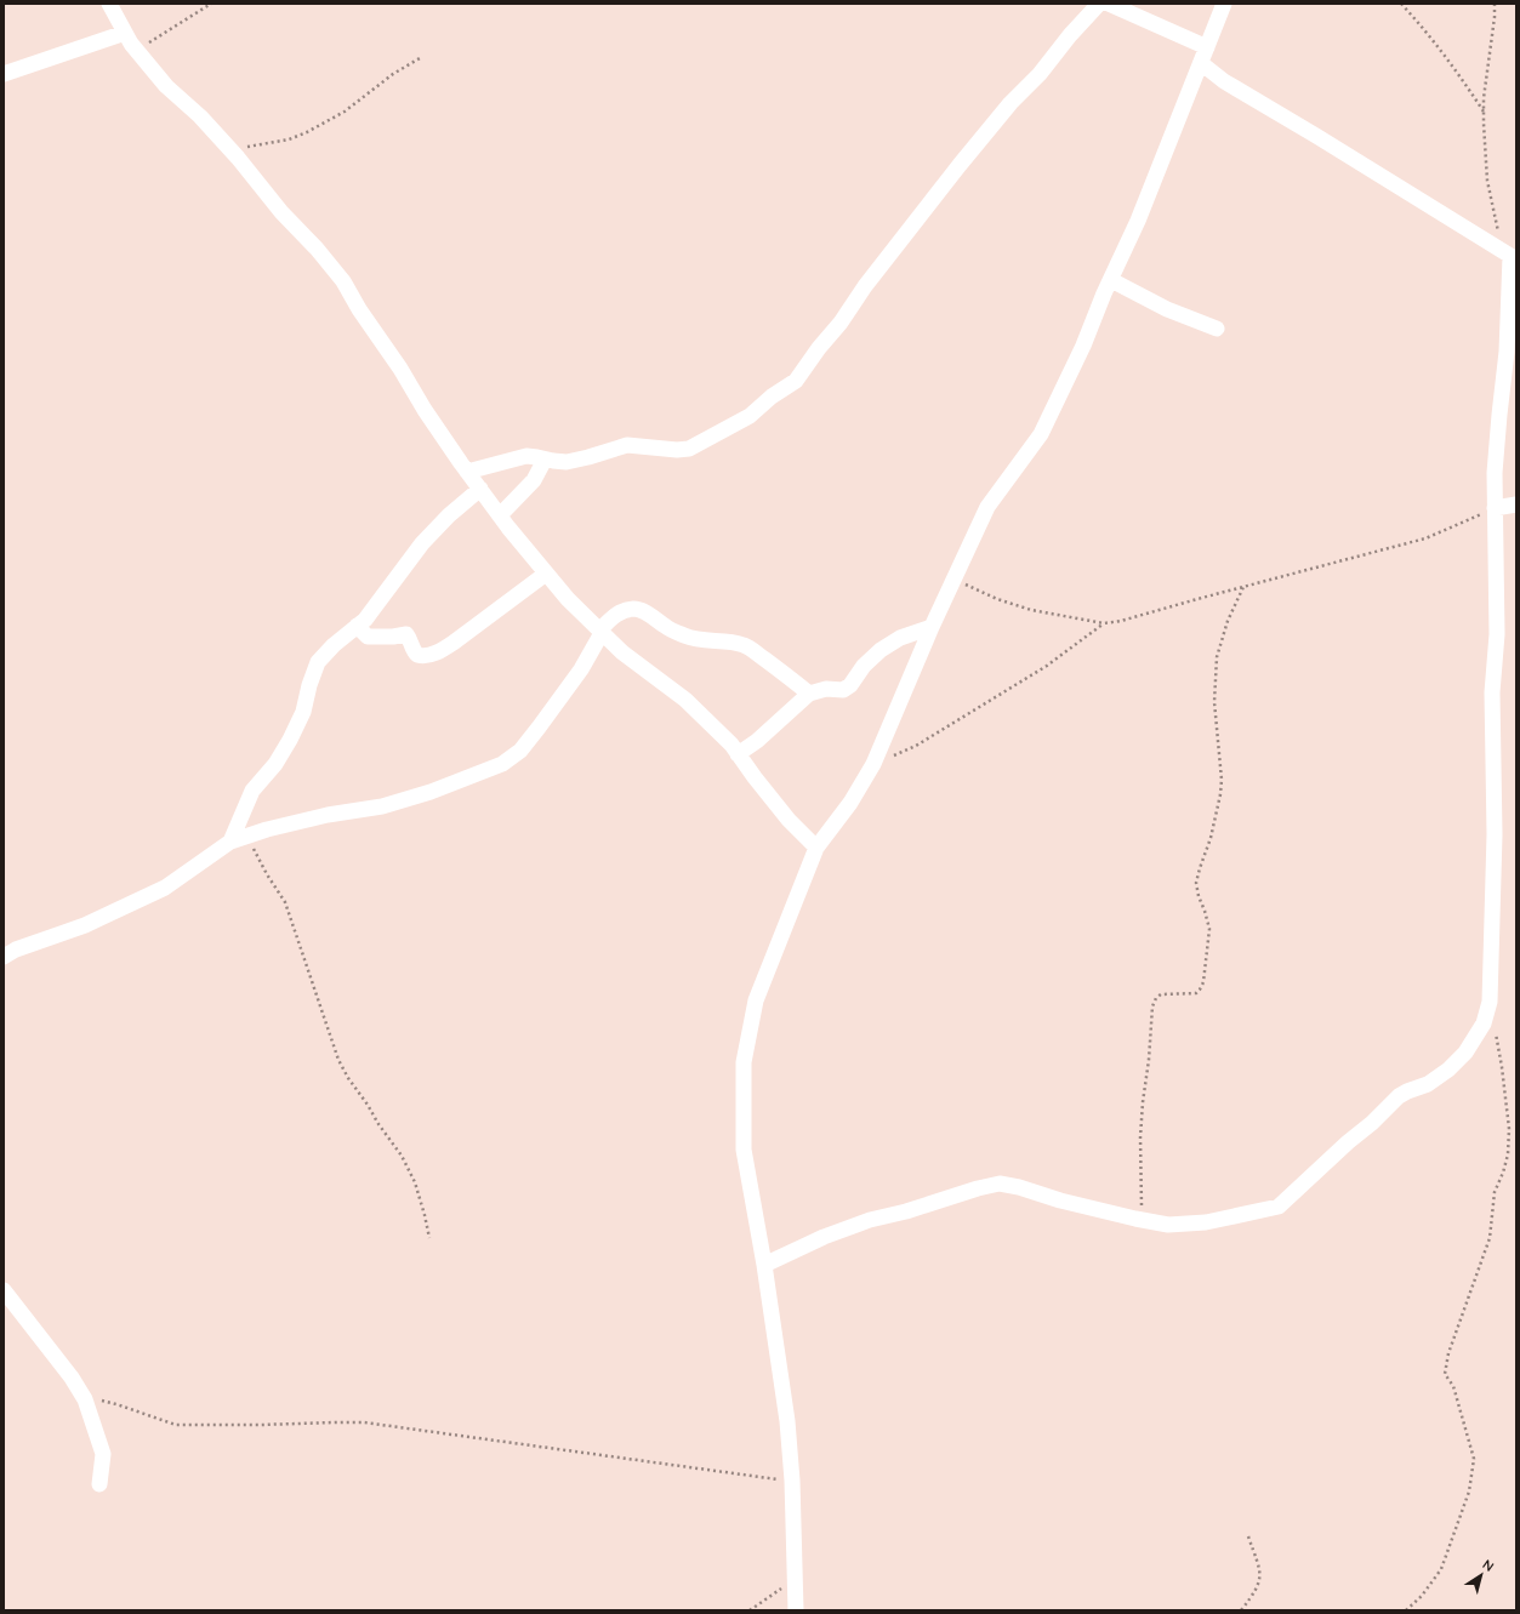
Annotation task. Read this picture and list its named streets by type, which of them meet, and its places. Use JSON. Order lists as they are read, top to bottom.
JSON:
{
  "north": "top right"
}
